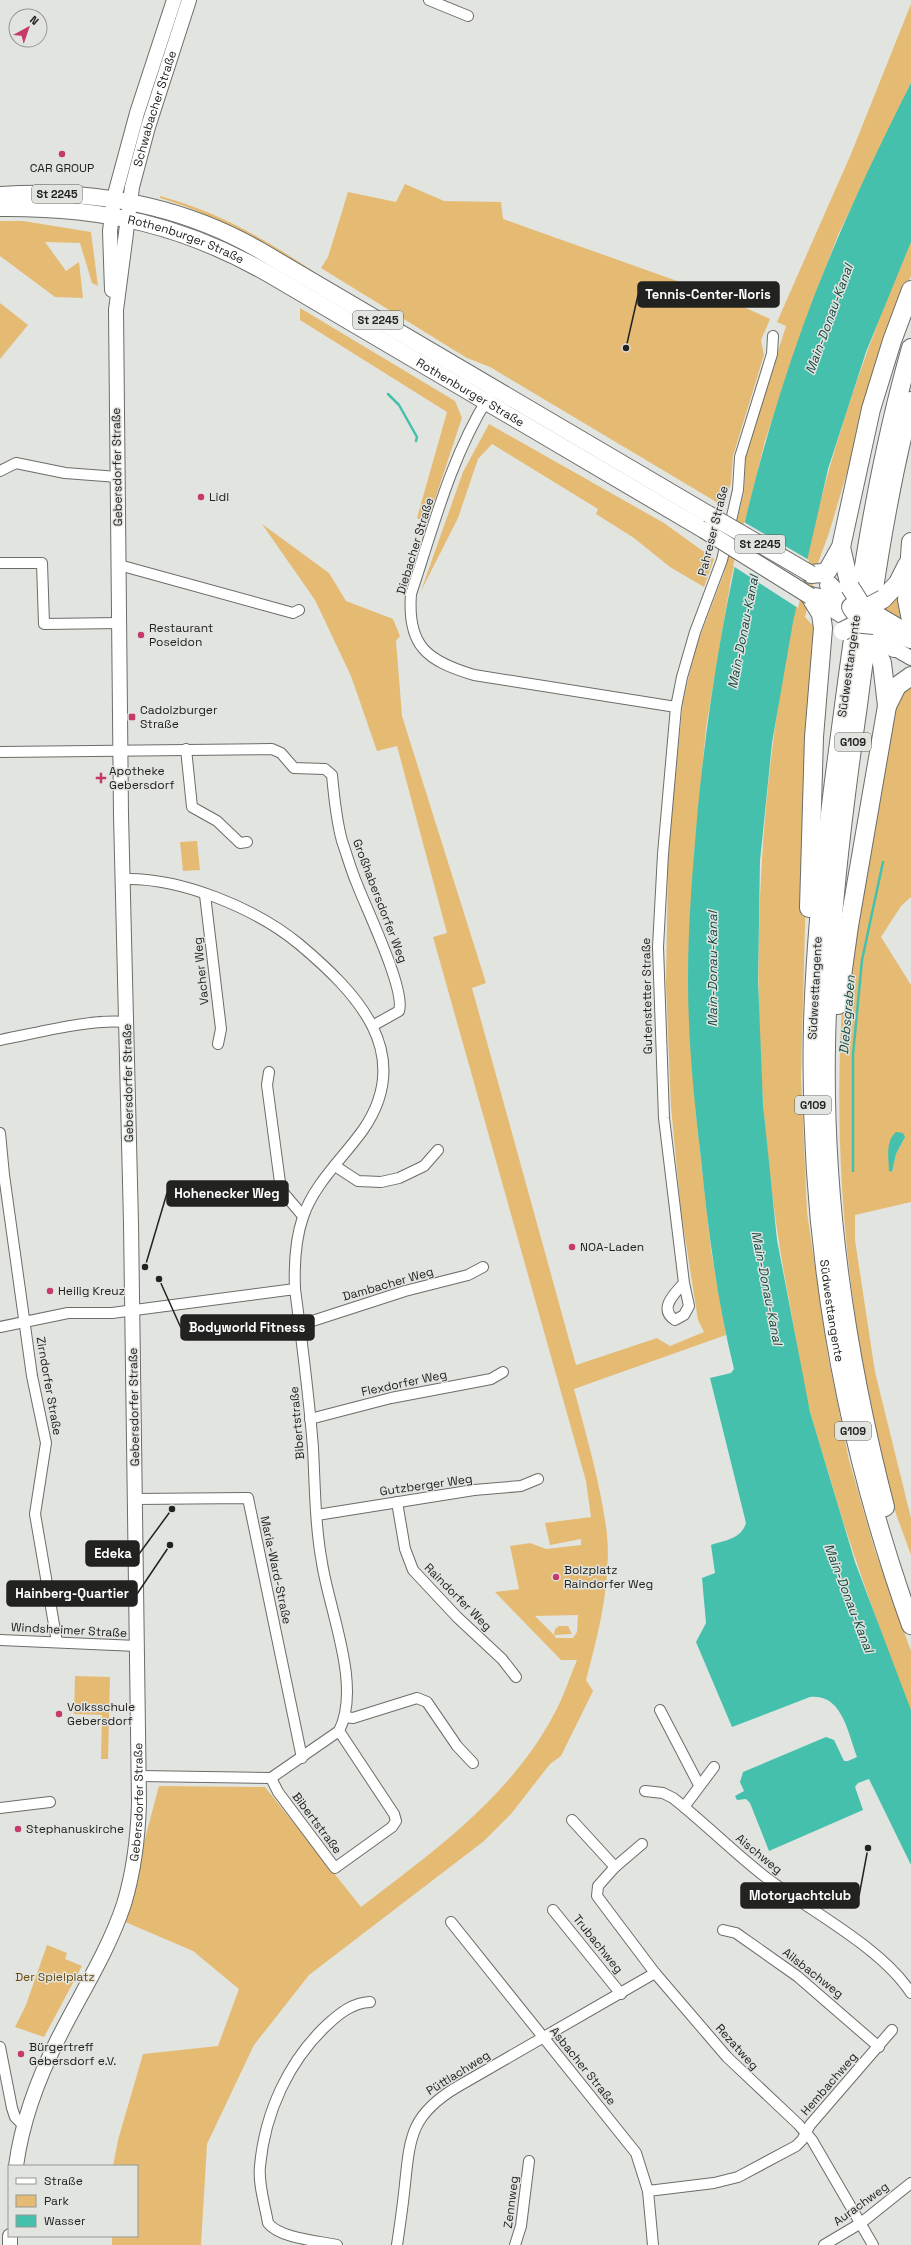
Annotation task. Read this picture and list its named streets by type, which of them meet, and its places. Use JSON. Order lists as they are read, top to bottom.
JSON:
{
  "streets": {
    "highway": ["Südwesttangente", "G109"],
    "main road": [
      "Schwabacher Straße",
      "St 2245",
      "Rothenburger Straße",
      "Gebersdorfer Straße"
    ],
    "street": [
      "Pahreser Straße",
      "Diebacher Straße",
      "Großhabersdorfer Weg",
      "Vacher Weg",
      "Gutenstetter Straße",
      "Dambacher Weg",
      "Flexdorfer Weg",
      "Zirndorfer Straße",
      "Bibertstraße",
      "Gutzberger Weg",
      "Maria-Ward-Straße",
      "Raindorfer Weg",
      "Windsheimer Straße",
      "Aischweg",
      "Trubachweg",
      "Ailsbachweg",
      "Rezatweg",
      "Asbacher Straße",
      "Püttlachweg",
      "Hembachweg",
      "Zennweg",
      "Aurachweg"
    ]
  },
  "crossings": [
    ["Schwabacher Straße", "Rothenburger Straße"],
    ["Schwabacher Straße", "Gebersdorfer Straße"],
    ["Rothenburger Straße", "Gebersdorfer Straße"],
    ["Rothenburger Straße", "Diebacher Straße"],
    ["Gebersdorfer Straße", "Großhabersdorfer Weg"],
    ["Gebersdorfer Straße", "Maria-Ward-Straße"],
    ["Gebersdorfer Straße", "Windsheimer Straße"],
    ["Pahreser Straße", "Diebacher Straße"],
    ["Pahreser Straße", "Gutenstetter Straße"],
    ["Diebacher Straße", "Gutenstetter Straße"],
    ["Großhabersdorfer Weg", "Bibertstraße"],
    ["Dambacher Weg", "Bibertstraße"],
    ["Flexdorfer Weg", "Bibertstraße"],
    ["Zirndorfer Straße", "Windsheimer Straße"],
    ["Bibertstraße", "Gutzberger Weg"],
    ["Gutzberger Weg", "Raindorfer Weg"],
    ["Ailsbachweg", "Hembachweg"],
    ["Rezatweg", "Hembachweg"],
    ["Rezatweg", "Aurachweg"],
    ["Asbacher Straße", "Püttlachweg"],
    ["Asbacher Straße", "Hembachweg"]
  ],
  "water": ["Main-Donau-Kanal", "Diebsgraben"],
  "parks": ["Der Spielplatz"],
  "places": {
    "other": [
      "CAR GROUP",
      "Tennis-Center-Noris",
      "Lidl",
      "Restaurant Poseidon",
      "NOA-Laden",
      "Hohenecker Weg",
      "Bodyworld Fitness",
      "Heilig Kreuz",
      "Edeka",
      "Hainberg-Quartier",
      "Bolzplatz Raindorfer Weg",
      "Volksschule Gebersdorf",
      "Stephanuskirche",
      "Motoryachtclub",
      "Bürgertreff Gebersdorf e.V."
    ],
    "transit": ["Cadolzburger Straße"],
    "health": ["Apotheke Gebersdorf"]
  },
  "legend": ["Straße", "Park", "Wasser"],
  "north": "top right"
}
